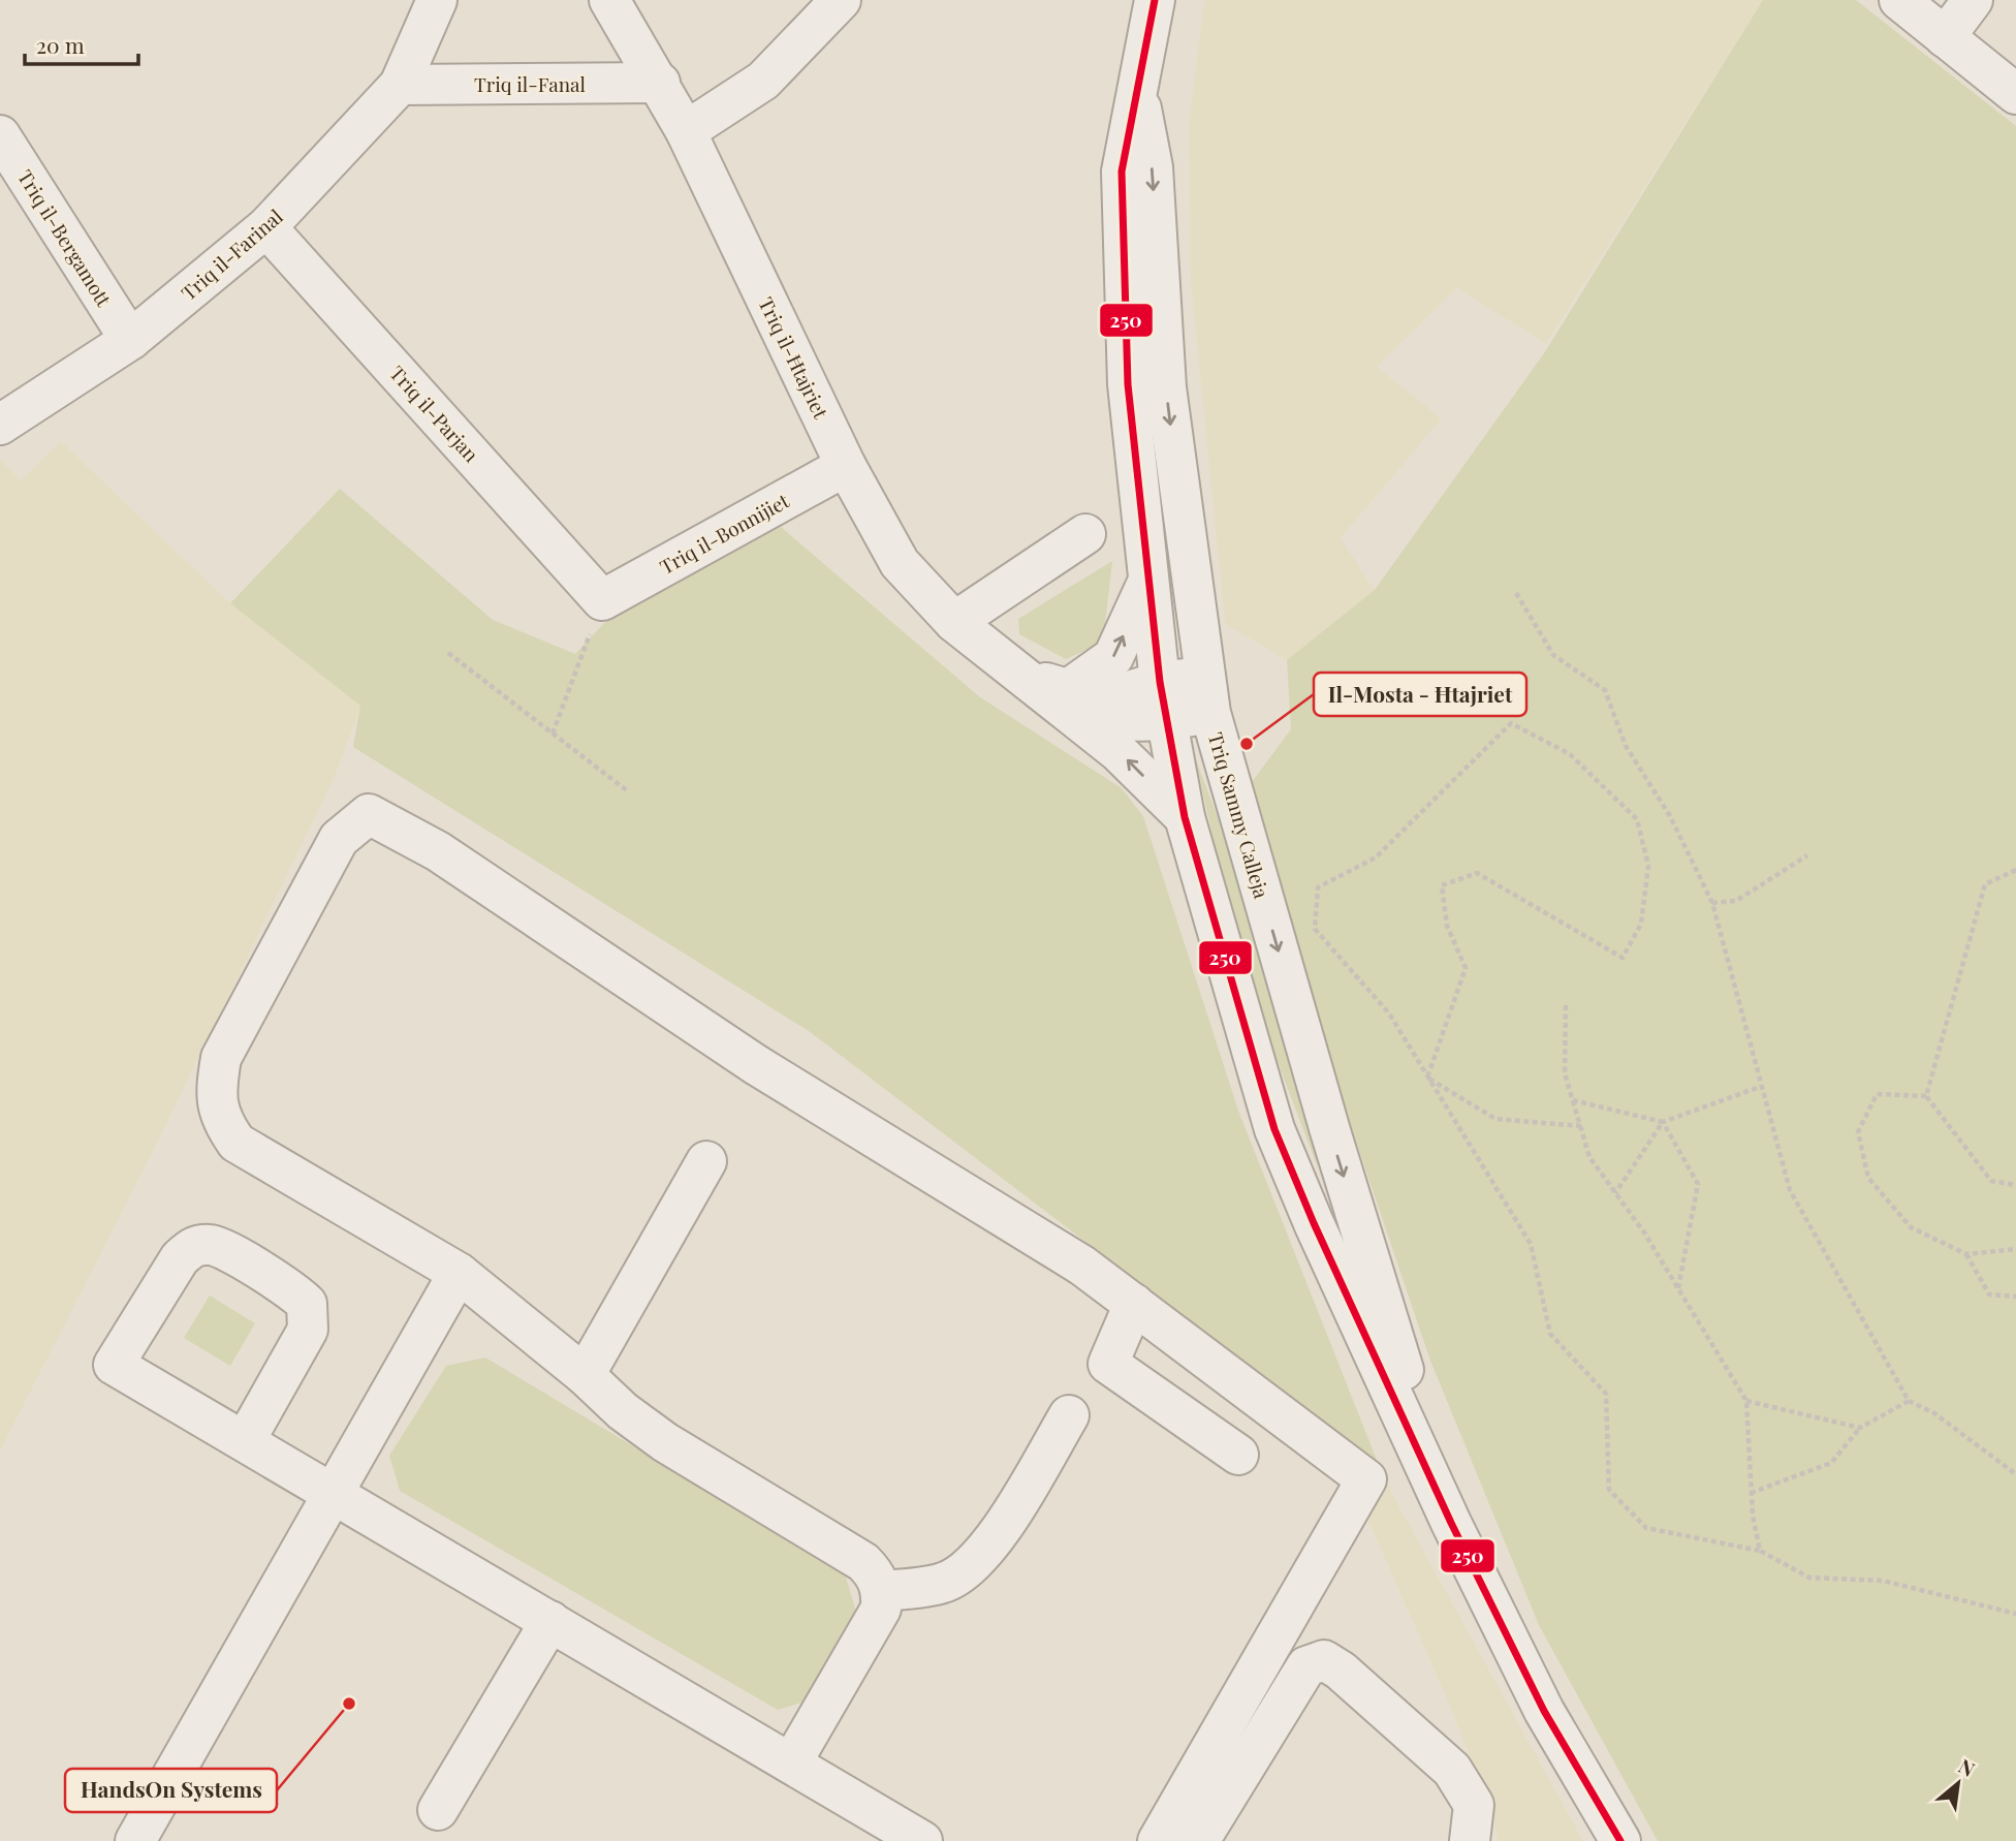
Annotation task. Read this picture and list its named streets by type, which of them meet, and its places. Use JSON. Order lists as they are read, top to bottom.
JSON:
{
  "streets": {
    "street": [
      "Triq il-Fanal",
      "Triq il-Bergamott",
      "Triq il-Farinal",
      "Triq il-Ħtajriet",
      "Triq il-Parjan",
      "Triq il-Bonnijiet",
      "Triq Sammy Calleja"
    ]
  },
  "crossings": [
    ["Triq il-Fanal", "Triq il-Farinal"],
    ["Triq il-Fanal", "Triq il-Ħtajriet"],
    ["Triq il-Bergamott", "Triq il-Farinal"],
    ["Triq il-Farinal", "Triq il-Parjan"],
    ["Triq il-Ħtajriet", "Triq il-Bonnijiet"],
    ["Triq il-Ħtajriet", "Triq Sammy Calleja"],
    ["Triq il-Parjan", "Triq il-Bonnijiet"]
  ],
  "places": ["Il-Mosta - Ħtajriet", "HandsOn Systems"],
  "lines": ["transit line 250"],
  "scale_bar": "20 m",
  "north": "top right"
}
